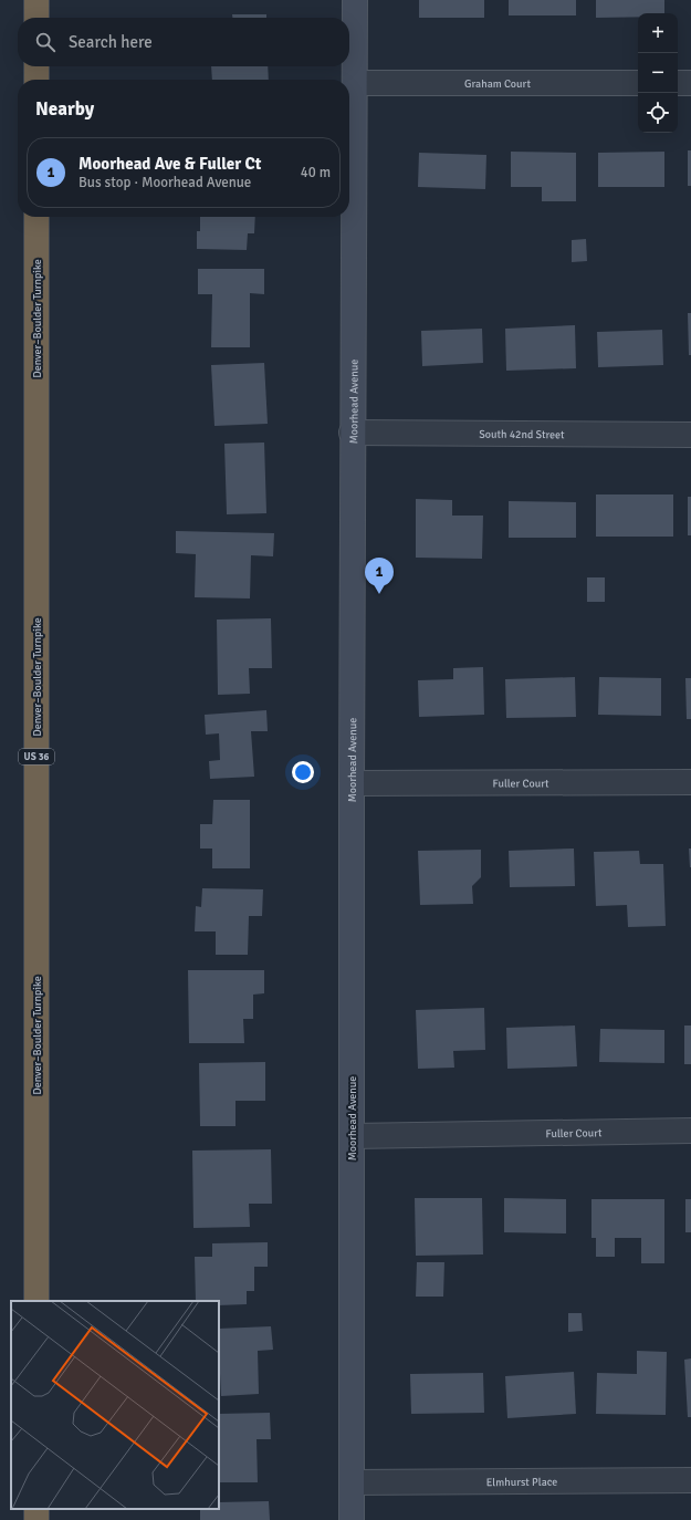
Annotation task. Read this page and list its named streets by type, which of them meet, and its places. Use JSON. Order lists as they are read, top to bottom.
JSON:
{
  "streets": {
    "highway": ["Denver–Boulder Turnpike", "US 36"],
    "street": [
      "Graham Court",
      "Moorhead Avenue",
      "South 42nd Street",
      "Fuller Court",
      "Elmhurst Place"
    ]
  },
  "crossings": [
    ["Graham Court", "Moorhead Avenue"],
    ["Moorhead Avenue", "South 42nd Street"],
    ["Moorhead Avenue", "Fuller Court"],
    ["Moorhead Avenue", "Elmhurst Place"]
  ],
  "page": {
    "map_buttons": ["+", "−"],
    "search": "Search here",
    "heading": "Nearby",
    "list": [
      {
        "mark": "1",
        "name": "Moorhead Ave & Fuller Ct",
        "note": "Bus stop · Moorhead Avenue",
        "value": "40 m"
      }
    ],
    "pins": "1"
  }
}
